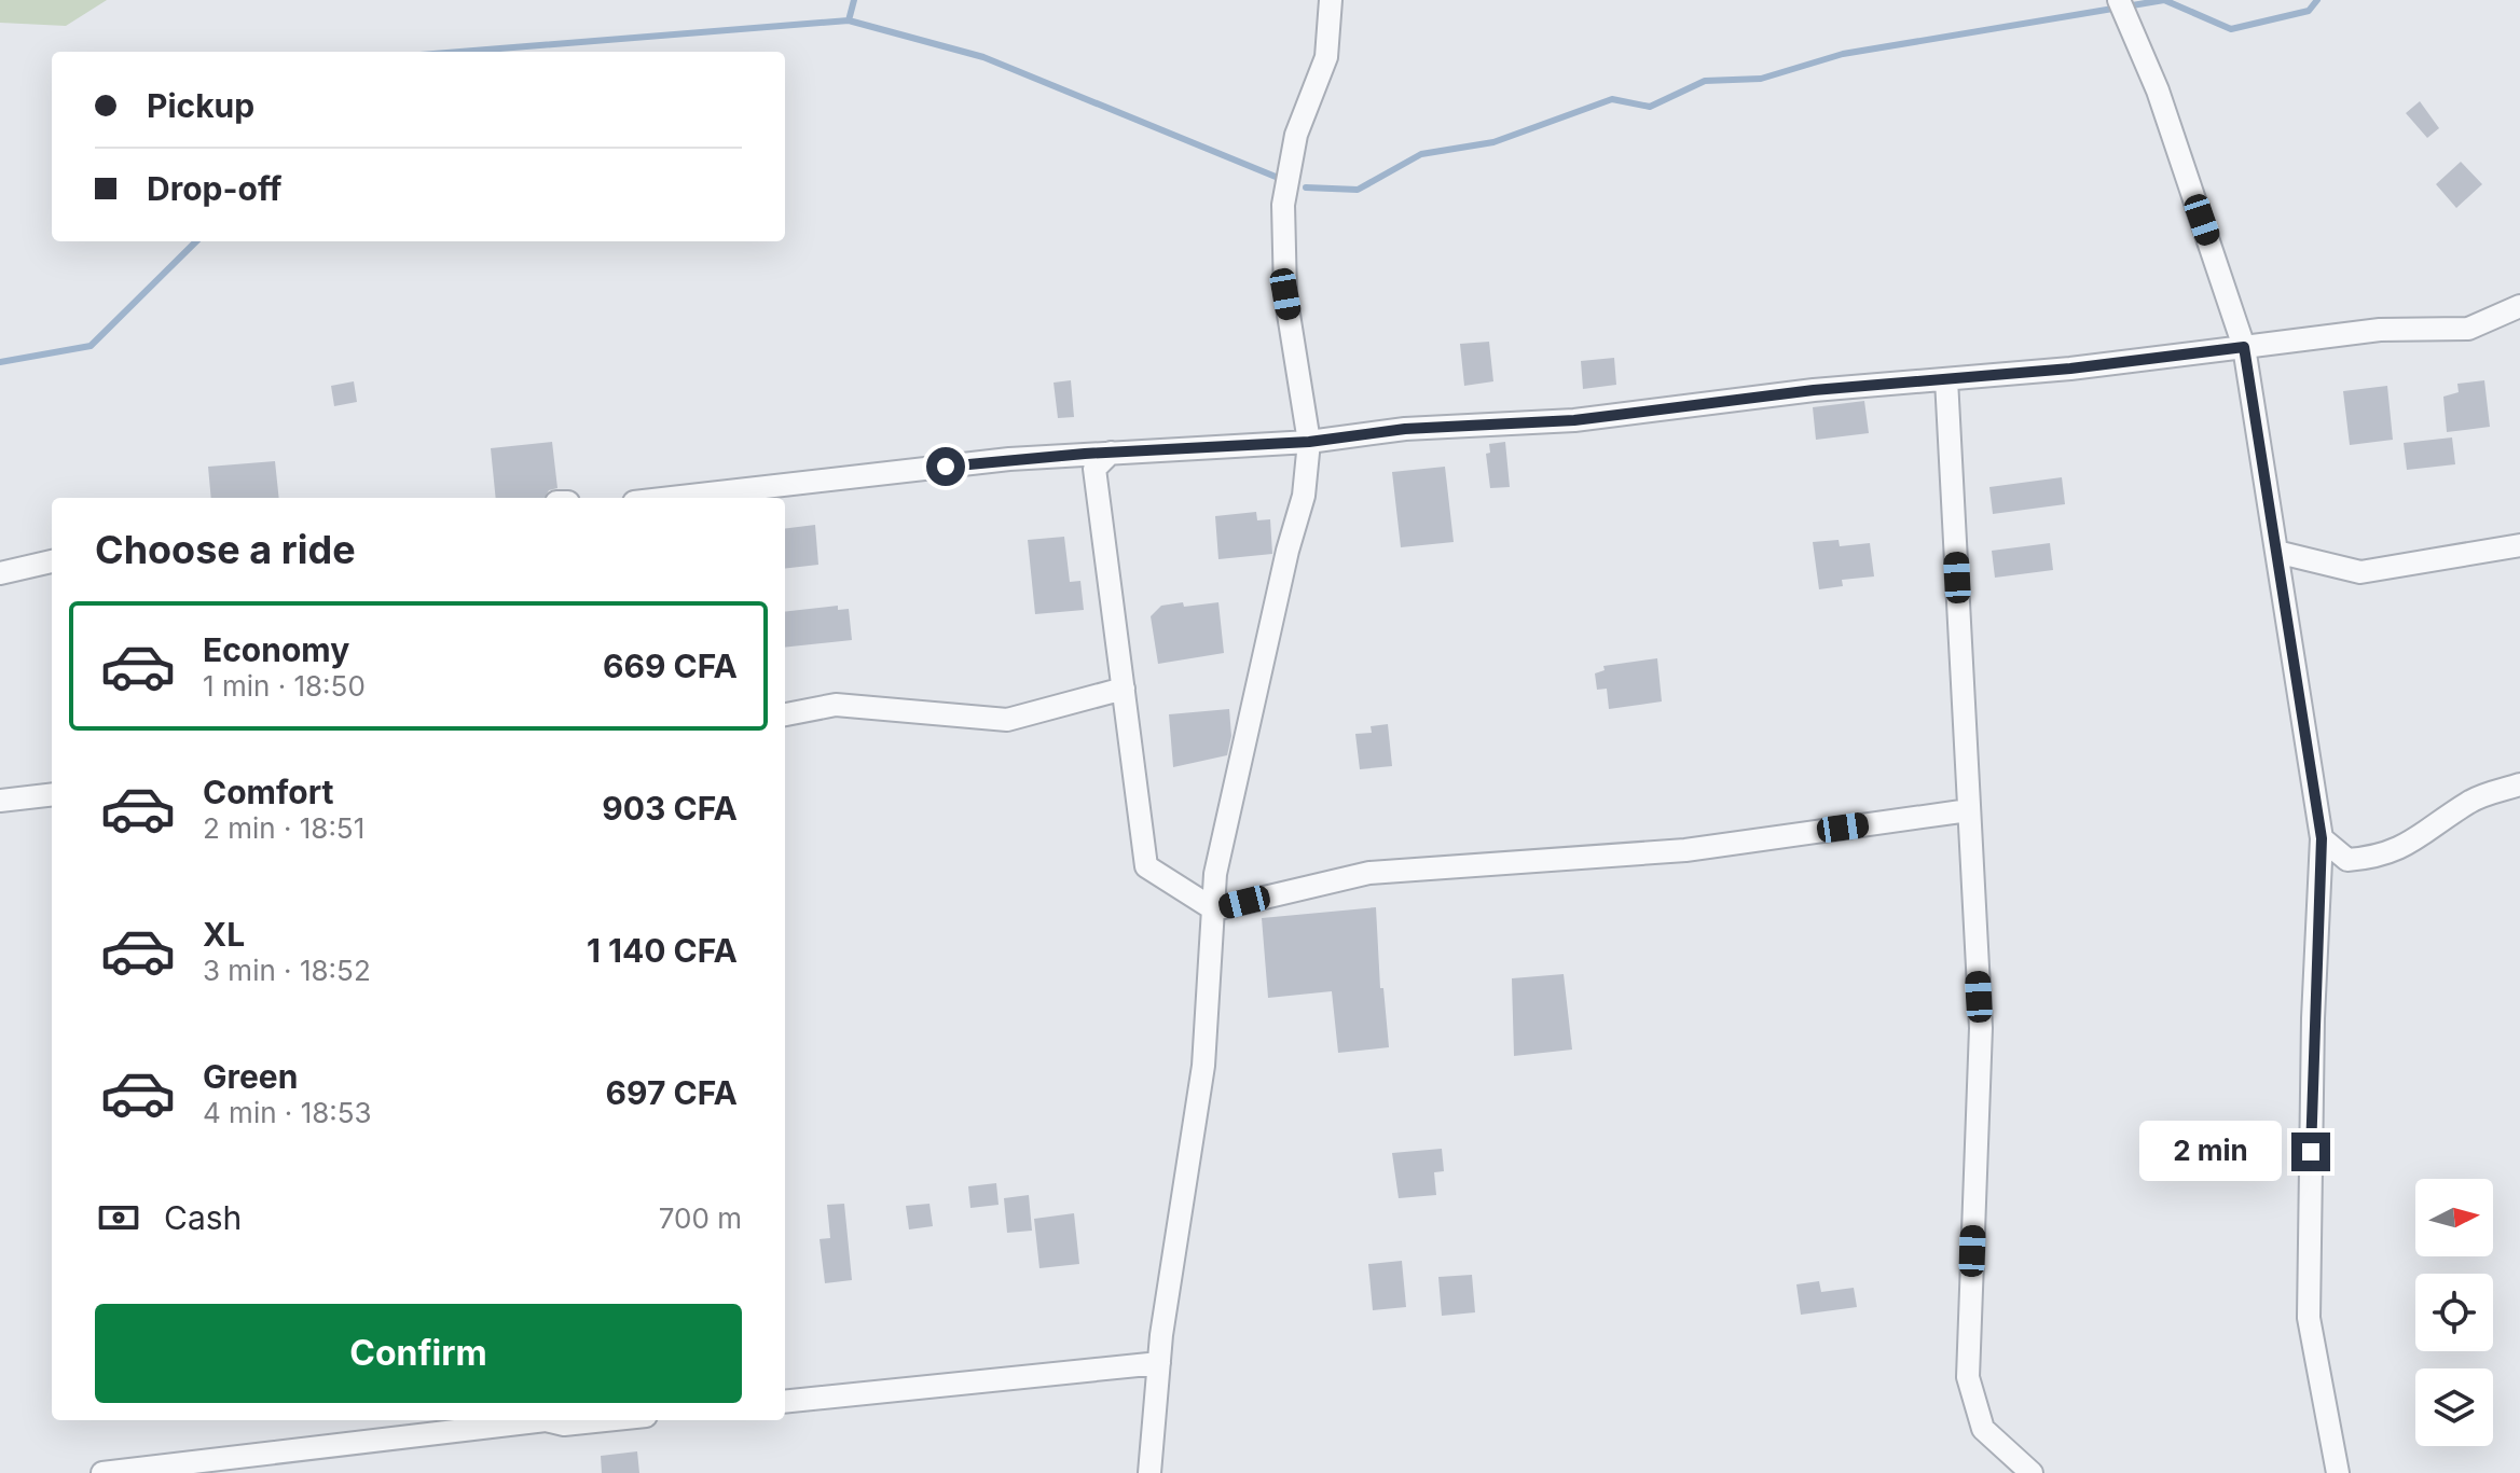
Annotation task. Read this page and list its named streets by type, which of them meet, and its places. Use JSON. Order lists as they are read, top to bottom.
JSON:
{
  "north": "right",
  "page": {
    "banner": ["Pickup", "Drop-off"],
    "heading": "Choose a ride",
    "list": [
      {
        "name": "Economy",
        "note": "1 min · 18:50",
        "value": "669 CFA"
      },
      {
        "name": "Comfort",
        "note": "2 min · 18:51",
        "value": "903 CFA"
      },
      {
        "name": "XL",
        "note": "3 min · 18:52",
        "value": "1 140 CFA"
      },
      {
        "name": "Green",
        "note": "4 min · 18:53",
        "value": "697 CFA"
      }
    ],
    "bubble": "2 min",
    "pay": ["Cash", "700 m"],
    "buttons": "Confirm"
  }
}
